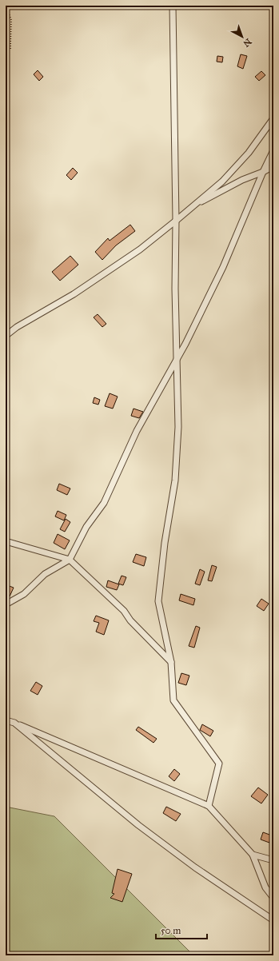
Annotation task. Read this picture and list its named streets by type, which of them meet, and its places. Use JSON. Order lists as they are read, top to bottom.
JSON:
{
  "scale_bar": "50 m",
  "north": "bottom right"
}
